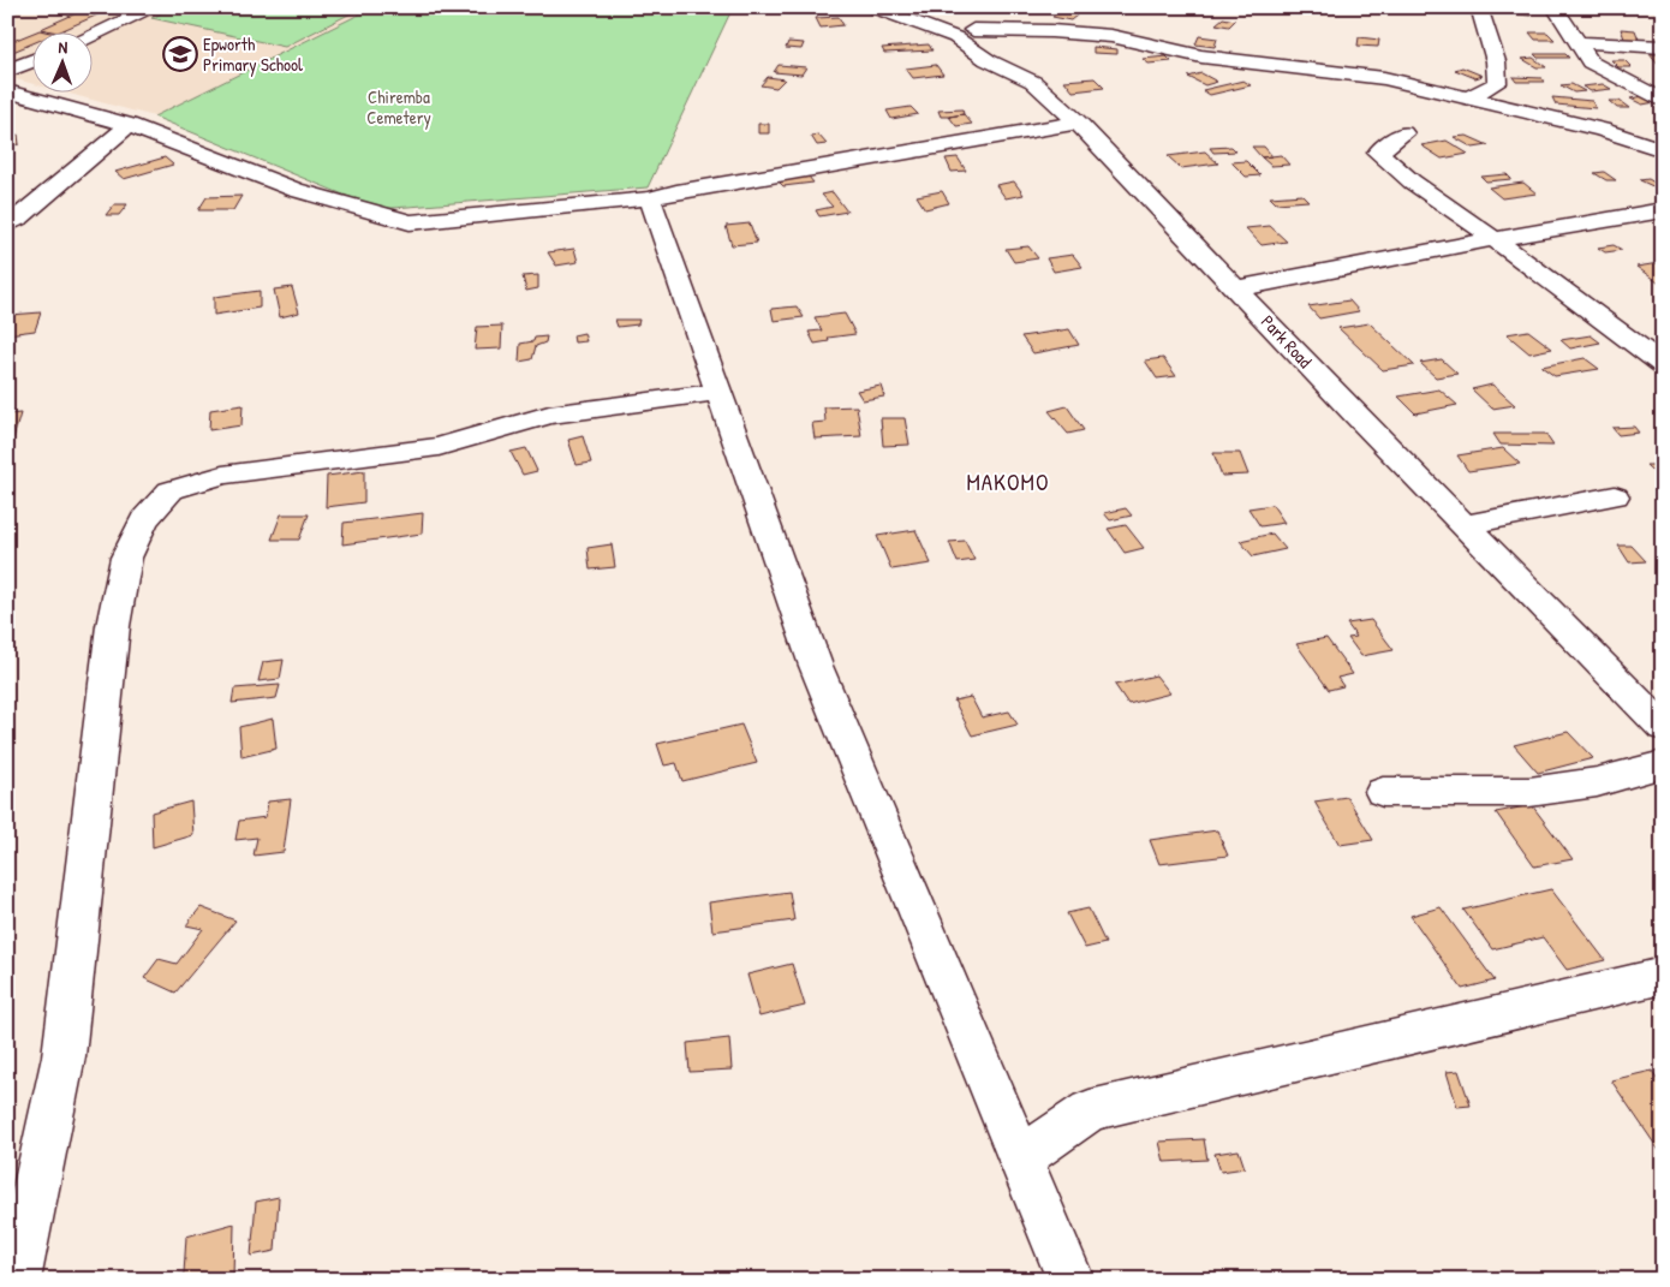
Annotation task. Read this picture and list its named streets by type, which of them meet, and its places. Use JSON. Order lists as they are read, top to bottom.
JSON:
{
  "streets": {
    "street": ["Park Road"]
  },
  "districts": ["MAKOMO"],
  "parks": ["Chiremba Cemetery"],
  "places": {
    "school or university": ["Epworth Primary School"]
  },
  "north": "top"
}
